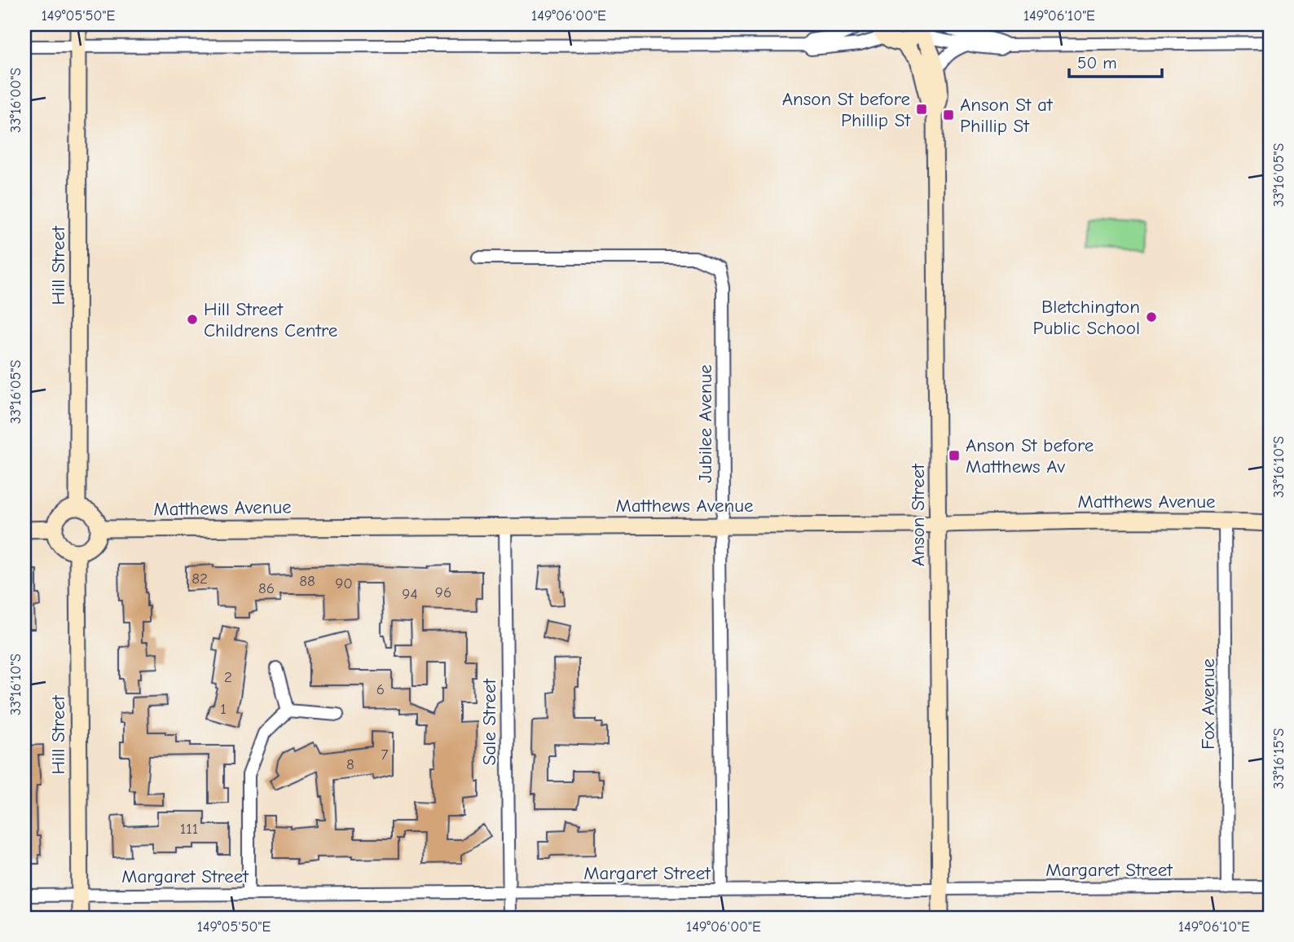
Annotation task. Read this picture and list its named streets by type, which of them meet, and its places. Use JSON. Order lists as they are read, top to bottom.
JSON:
{
  "streets": {
    "street": [
      "Hill Street",
      "Jubilee Avenue",
      "Matthews Avenue",
      "Anson Street",
      "Fox Avenue",
      "Sale Street",
      "Margaret Street"
    ]
  },
  "crossings": [
    ["Hill Street", "Matthews Avenue"],
    ["Hill Street", "Margaret Street"],
    ["Jubilee Avenue", "Matthews Avenue"],
    ["Jubilee Avenue", "Margaret Street"],
    ["Matthews Avenue", "Anson Street"],
    ["Matthews Avenue", "Fox Avenue"],
    ["Matthews Avenue", "Sale Street"],
    ["Anson Street", "Margaret Street"],
    ["Fox Avenue", "Margaret Street"],
    ["Sale Street", "Margaret Street"]
  ],
  "places": {
    "transit": ["Anson St before Phillip St", "Anson St at Phillip St", "Anson St before Matthews Av"],
    "other": ["Bletchington Public School", "Hill Street Childrens Centre"]
  },
  "house_numbers": [
    "82",
    "88",
    "90",
    "86",
    "96",
    "94",
    "2",
    "6",
    "1",
    "7",
    "8",
    "111"
  ],
  "scale_bar": "50 m",
  "coordinates": [
    "149°05'50\"E",
    "149°06'00\"E",
    "149°06'10\"E",
    "33°16'00\"S",
    "33°16'05\"S",
    "33°16'10\"S",
    "33°16'15\"S"
  ]
}
